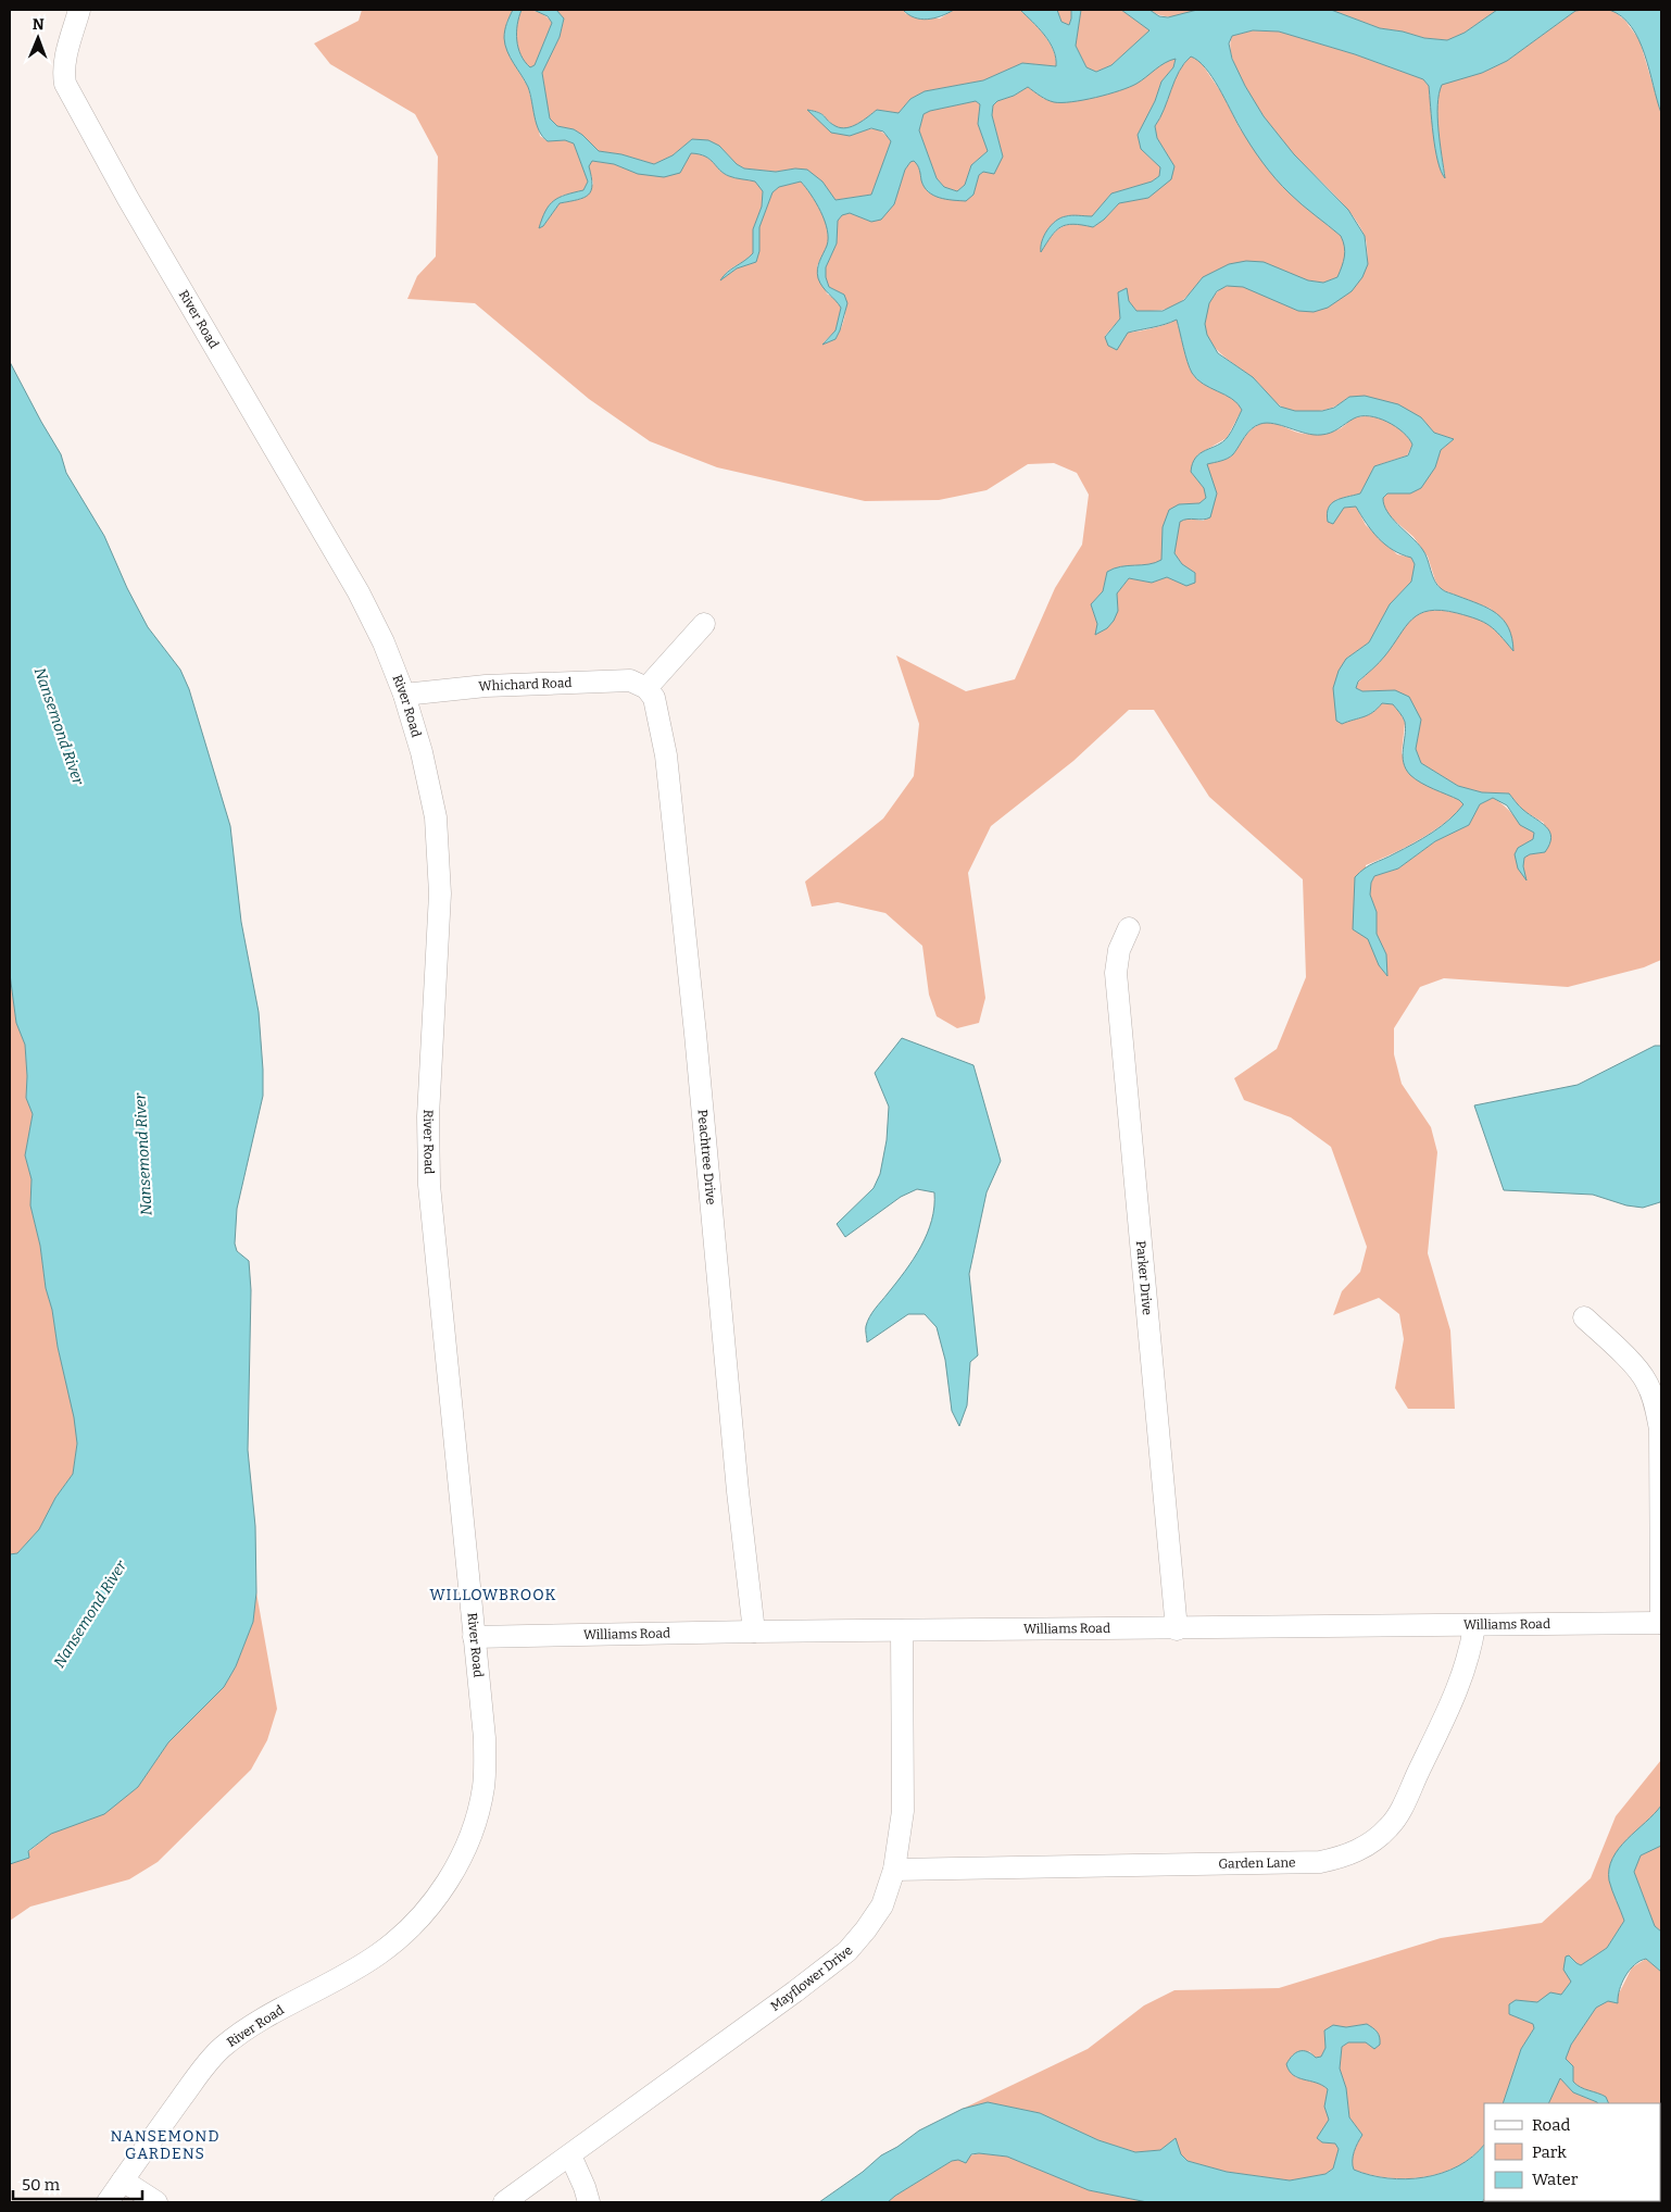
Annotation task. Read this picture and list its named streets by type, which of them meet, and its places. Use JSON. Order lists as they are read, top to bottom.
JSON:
{
  "streets": {
    "street": [
      "River Road",
      "Whichard Road",
      "Peachtree Drive",
      "Parker Drive",
      "Williams Road",
      "Garden Lane",
      "Mayflower Drive"
    ]
  },
  "crossings": [
    ["River Road", "Whichard Road"],
    ["River Road", "Williams Road"],
    ["Whichard Road", "Peachtree Drive"],
    ["Peachtree Drive", "Williams Road"],
    ["Parker Drive", "Williams Road"],
    ["Williams Road", "Garden Lane"],
    ["Williams Road", "Mayflower Drive"],
    ["Garden Lane", "Mayflower Drive"]
  ],
  "districts": ["WILLOWBROOK", "NANSEMOND GARDENS"],
  "water": ["Nansemond River"],
  "legend": ["Road", "Park", "Water"],
  "scale_bar": "50 m",
  "north": "top"
}
